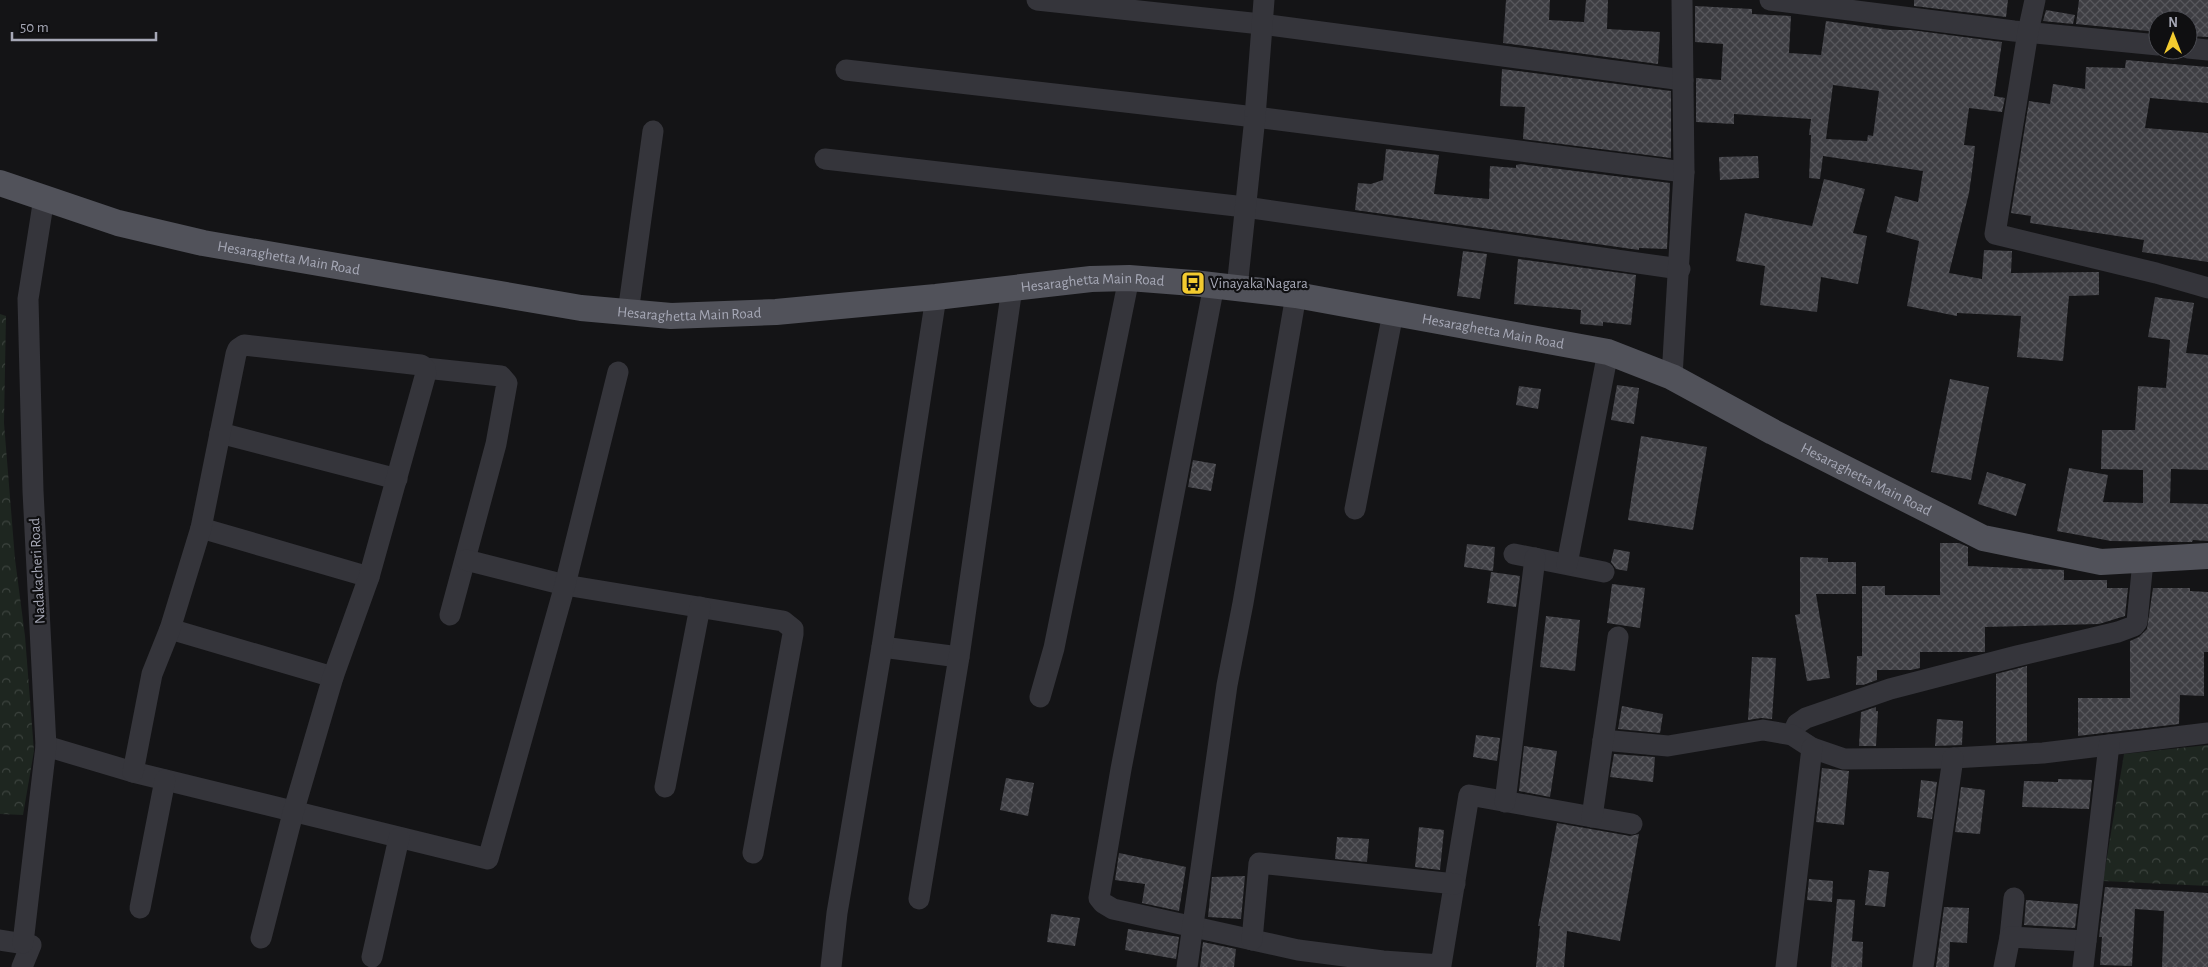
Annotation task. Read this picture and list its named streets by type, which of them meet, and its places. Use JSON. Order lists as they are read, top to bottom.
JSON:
{
  "streets": {
    "main road": ["Hesaraghetta Main Road"],
    "street": ["Nadakacheri Road"]
  },
  "crossings": [
    ["Hesaraghetta Main Road", "Nadakacheri Road"]
  ],
  "places": {
    "bus stop": ["Vinayaka Nagara"]
  },
  "scale_bar": "50 m",
  "north": "top"
}
